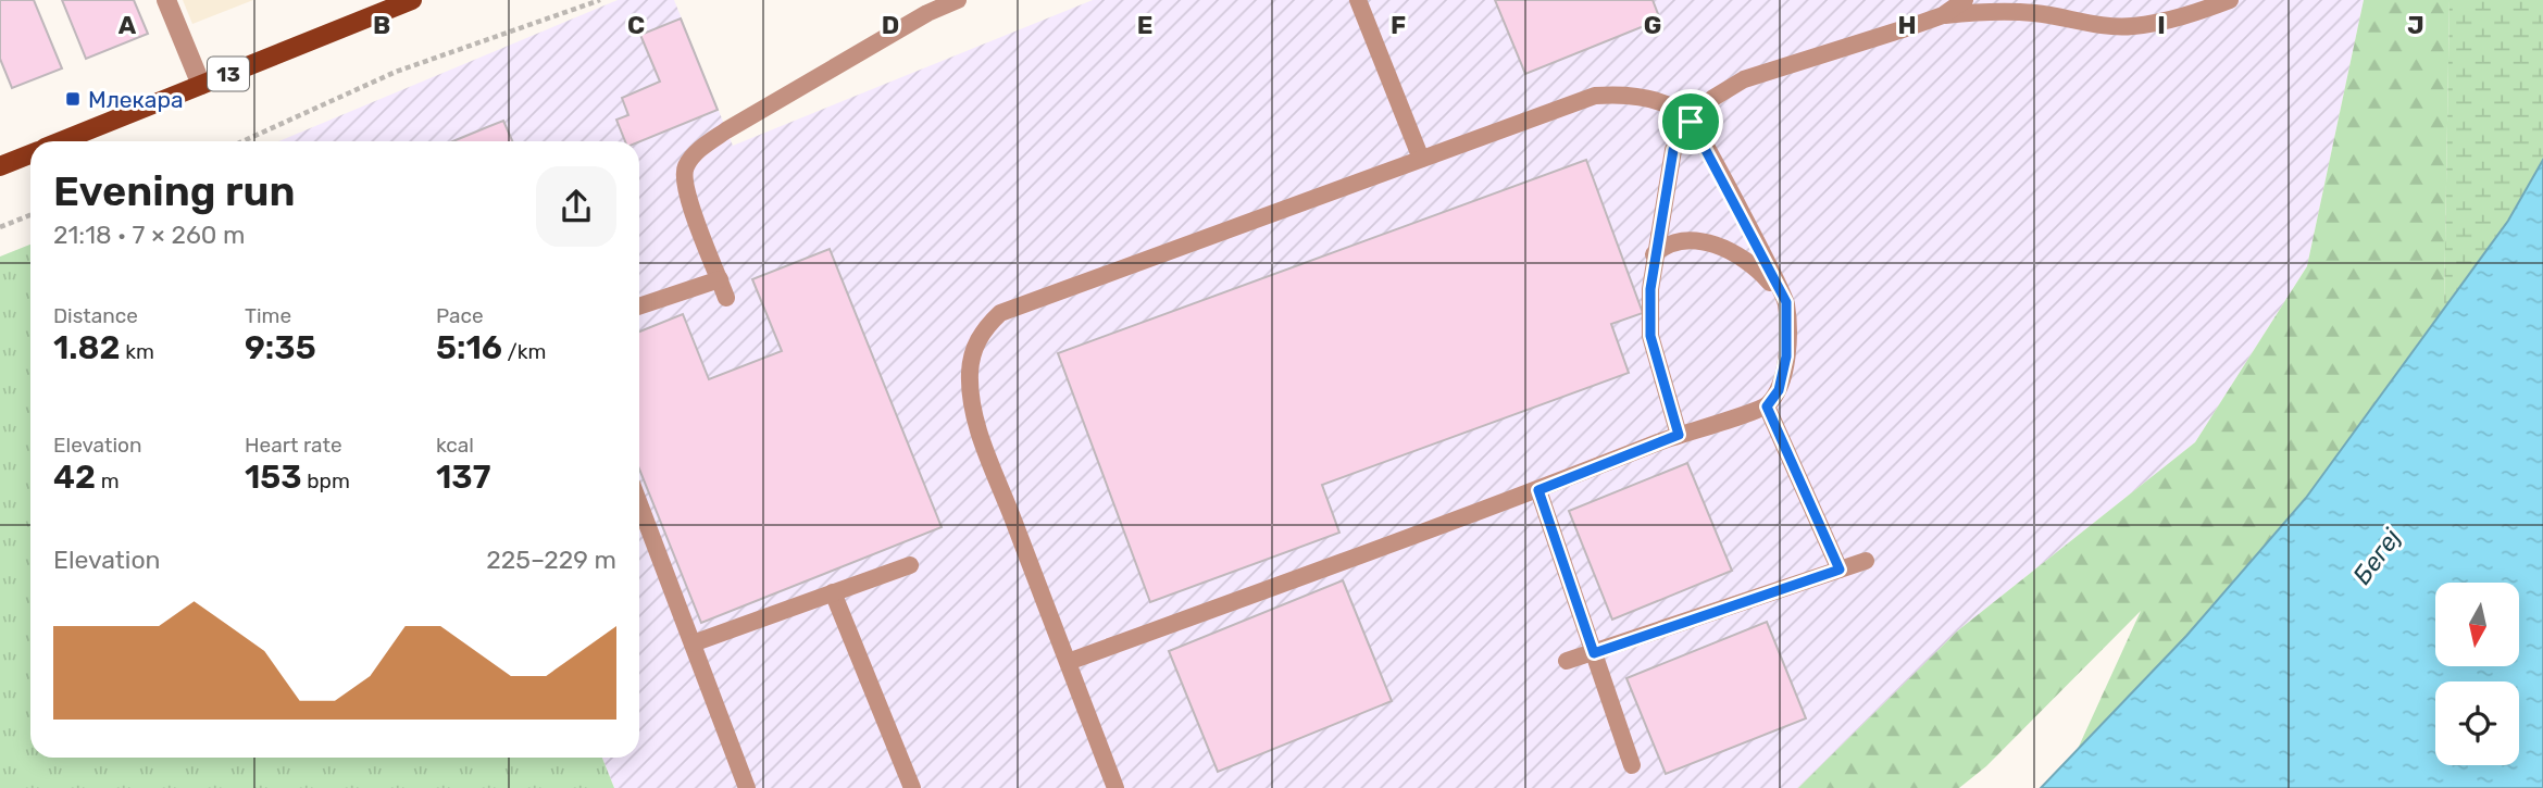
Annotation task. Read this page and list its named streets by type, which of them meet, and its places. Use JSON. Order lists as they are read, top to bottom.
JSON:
{
  "streets": {
    "main road": ["13"]
  },
  "water": ["Бегеј"],
  "places": {
    "transit": ["Млекара"]
  },
  "north": "bottom",
  "page": {
    "heading": ["Evening run", "21:18 · 7 × 260 m"],
    "stats": [
      ["Distance", "1.82 km"],
      ["Time", "9:35"],
      ["Pace", "5:16 /km"],
      ["Elevation", "42 m"],
      ["Heart rate", "153 bpm"],
      ["kcal", "137"]
    ],
    "chart": ["Elevation", "225–229 m"]
  },
  "grid": {
    "columns": [
      "A",
      "B",
      "C",
      "D",
      "E",
      "F",
      "G",
      "H",
      "I",
      "J"
    ]
  }
}
